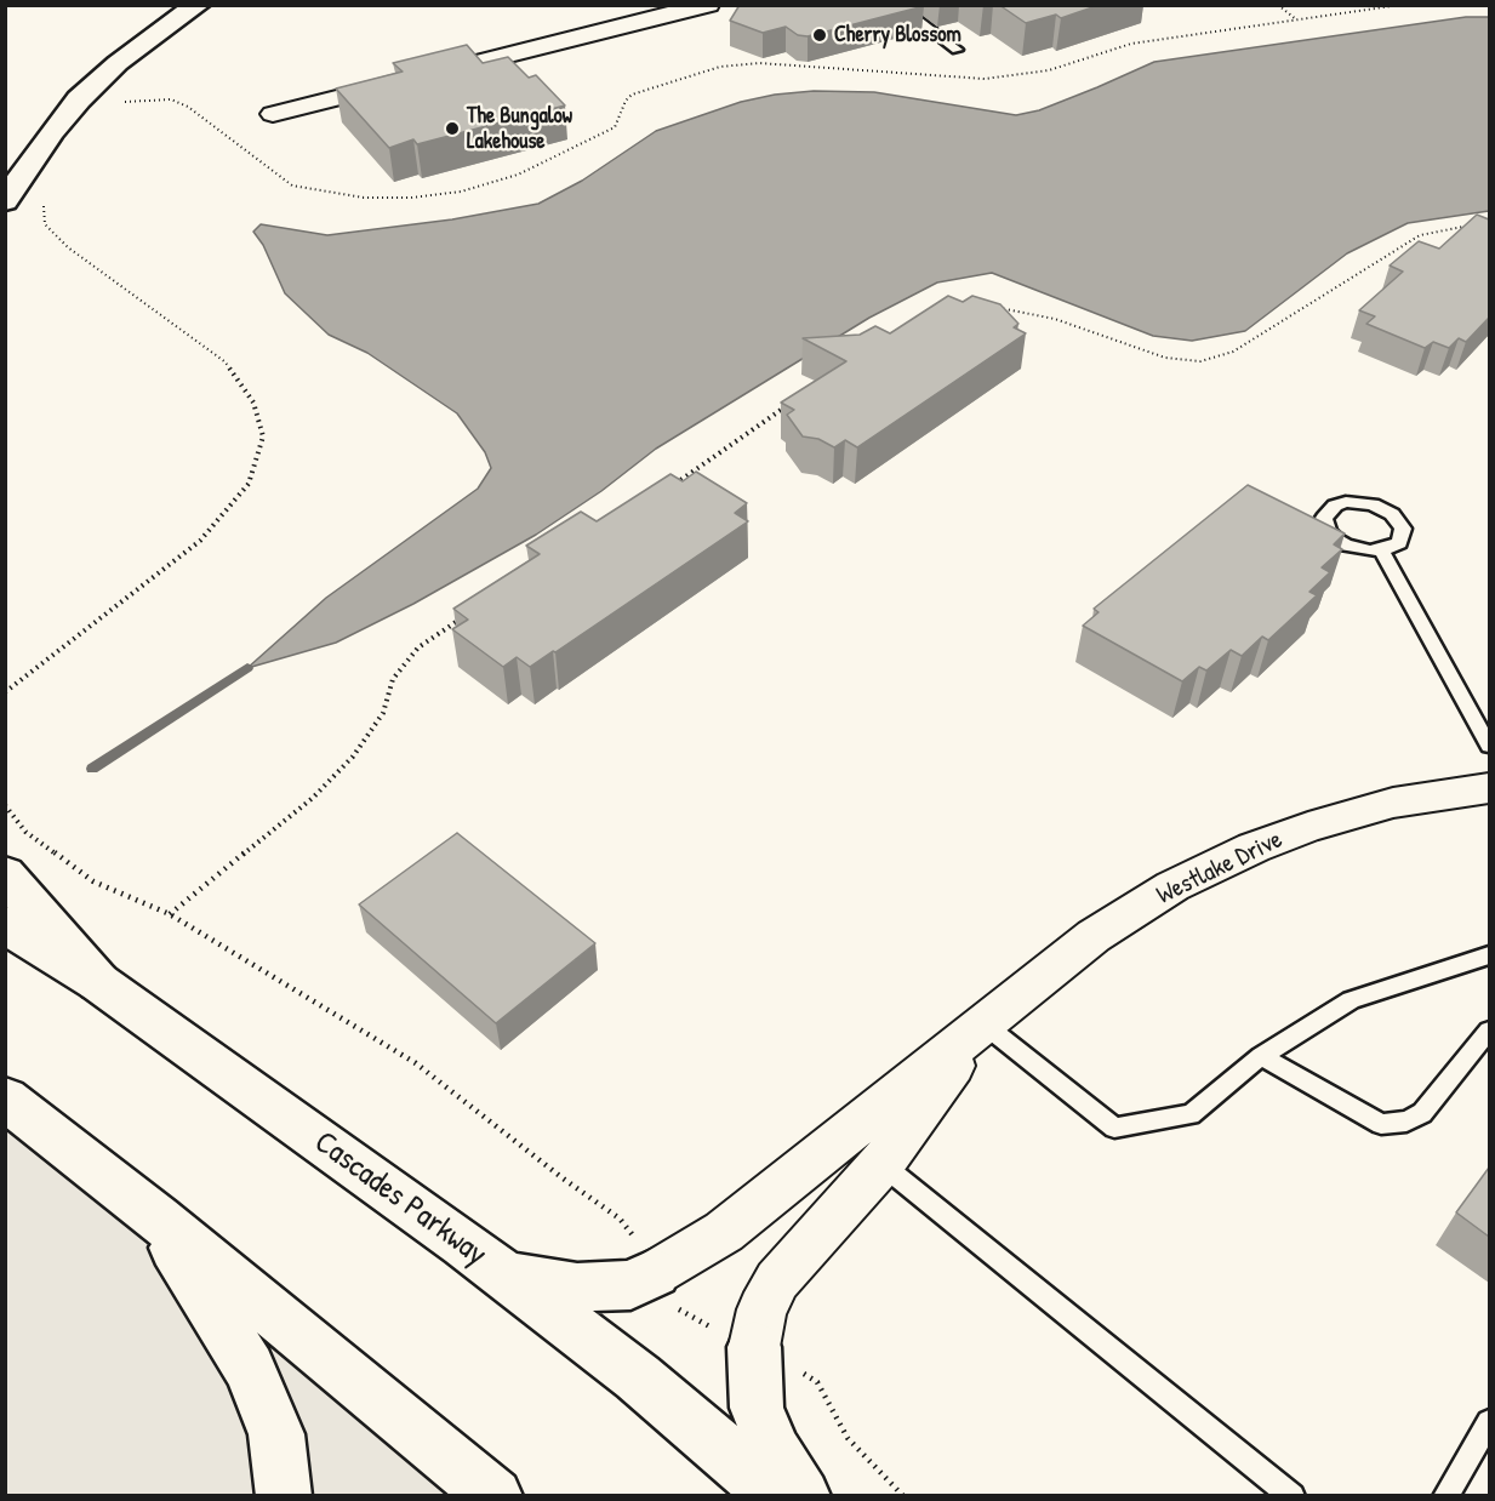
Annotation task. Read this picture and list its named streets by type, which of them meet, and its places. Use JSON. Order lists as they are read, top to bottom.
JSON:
{
  "streets": {
    "main road": ["Cascades Parkway"],
    "street": ["Westlake Drive"]
  },
  "places": ["Cherry Blossom", "The Bungalow Lakehouse"]
}
